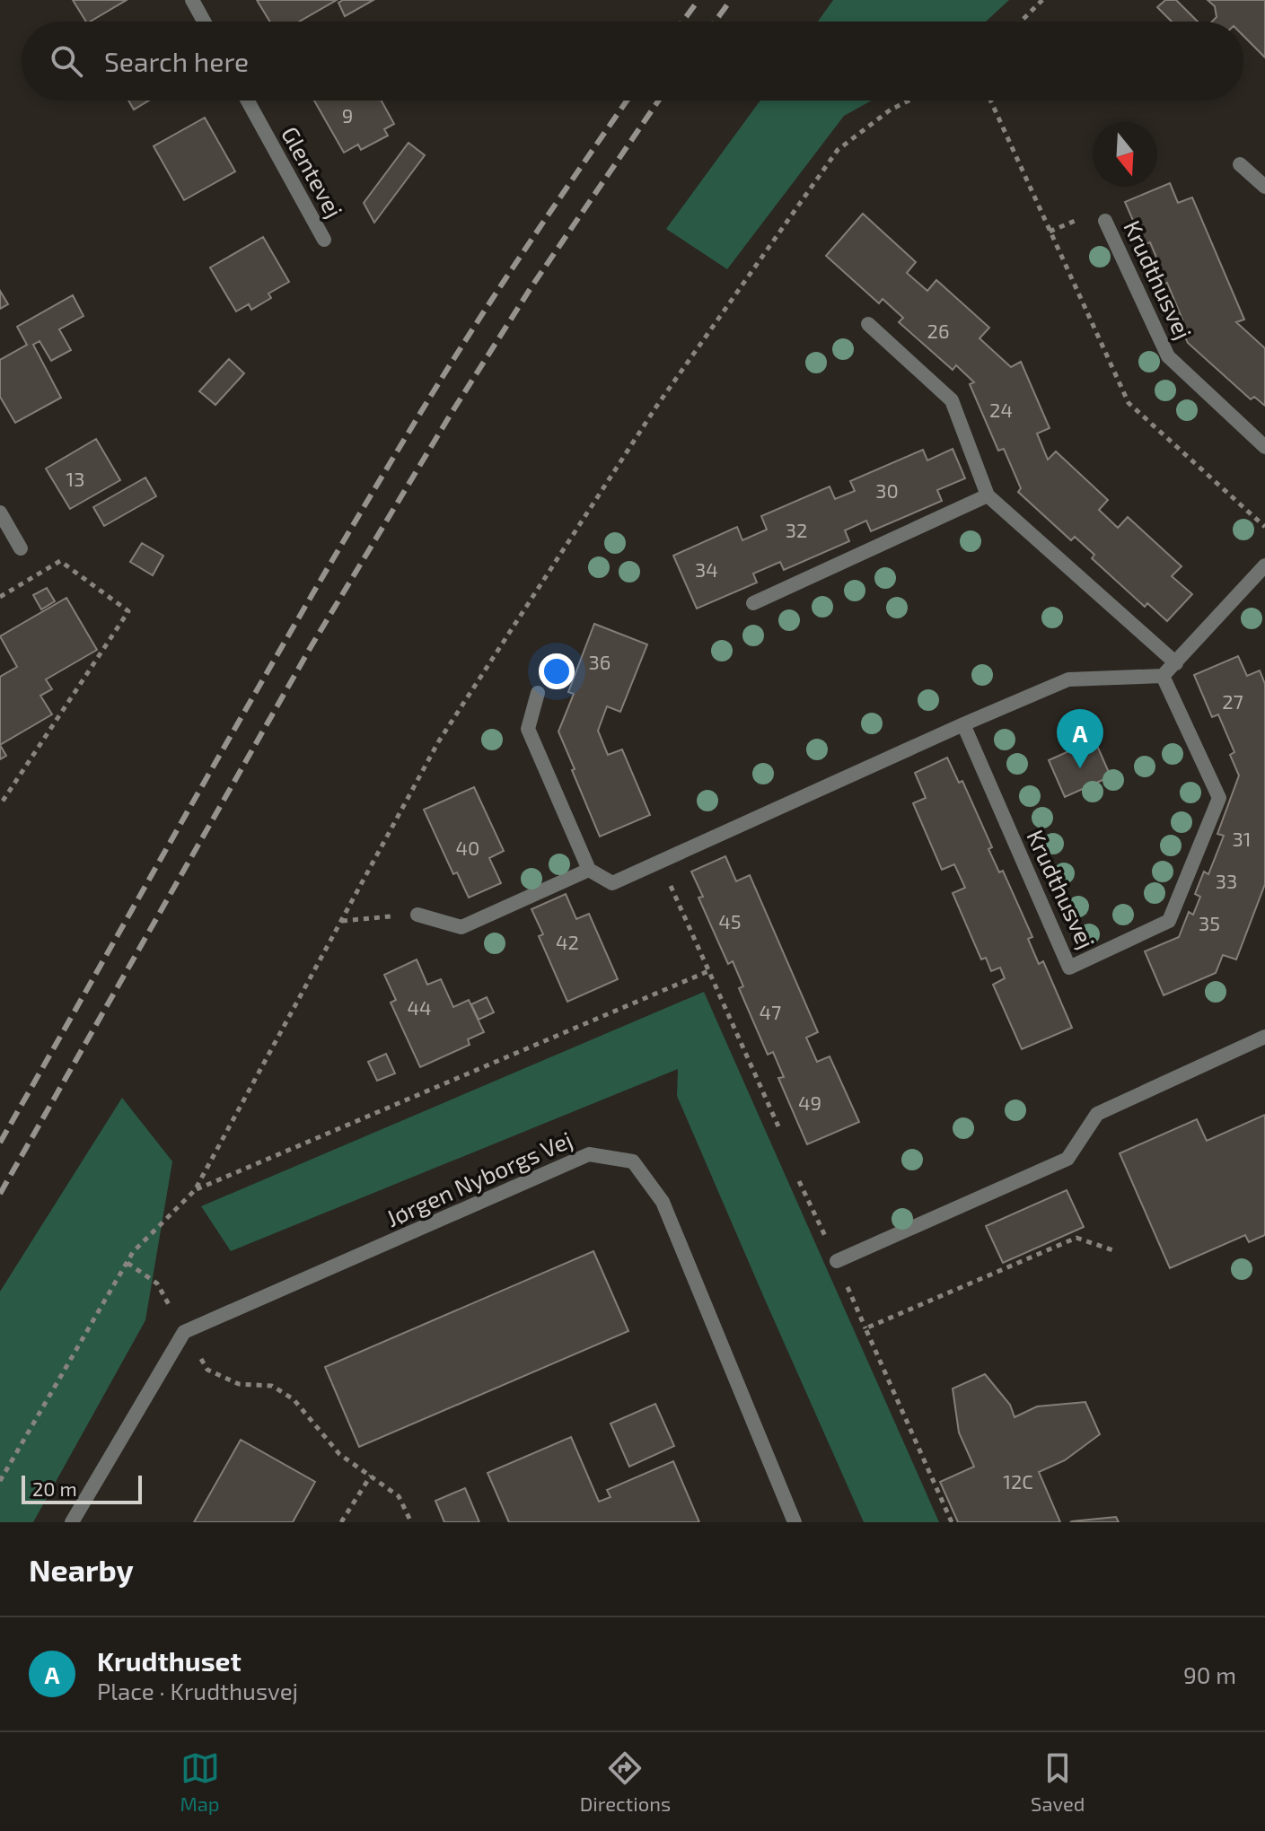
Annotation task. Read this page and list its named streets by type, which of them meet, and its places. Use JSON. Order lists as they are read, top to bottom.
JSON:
{
  "streets": {
    "street": ["Glentevej", "Krudthusvej", "Jørgen Nyborgs Vej"]
  },
  "house_numbers": [
    "9",
    "26",
    "24",
    "13",
    "30",
    "32",
    "34",
    "36",
    "27",
    "31",
    "40",
    "33",
    "45",
    "35",
    "42",
    "44",
    "47",
    "49",
    "12C"
  ],
  "scale_bar": "20 m",
  "north": "bottom",
  "page": {
    "search": "Search here",
    "pins": "A",
    "scale": "20 m",
    "heading": "Nearby",
    "list": [
      {
        "mark": "A",
        "name": "Krudthuset",
        "note": "Place · Krudthusvej",
        "value": "90 m"
      }
    ],
    "nav": ["Map", "Directions", "Saved"]
  }
}
